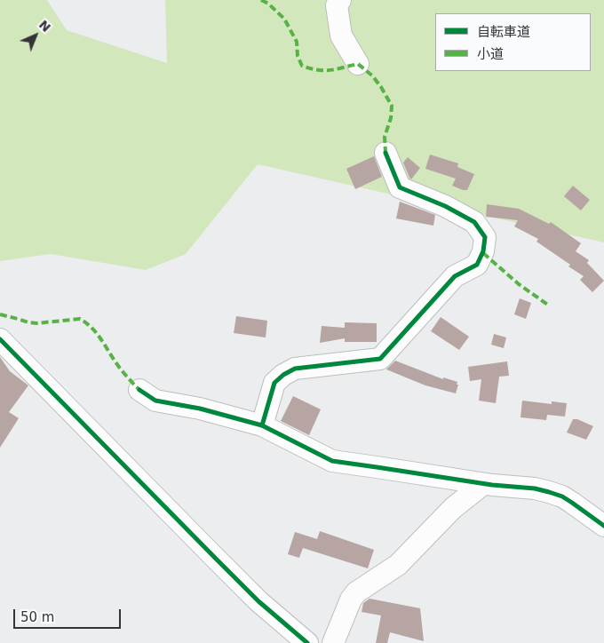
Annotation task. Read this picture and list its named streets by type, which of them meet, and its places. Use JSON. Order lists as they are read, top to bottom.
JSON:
{
  "legend": ["自転車道", "小道"],
  "scale_bar": "50 m",
  "north": "top right"
}
